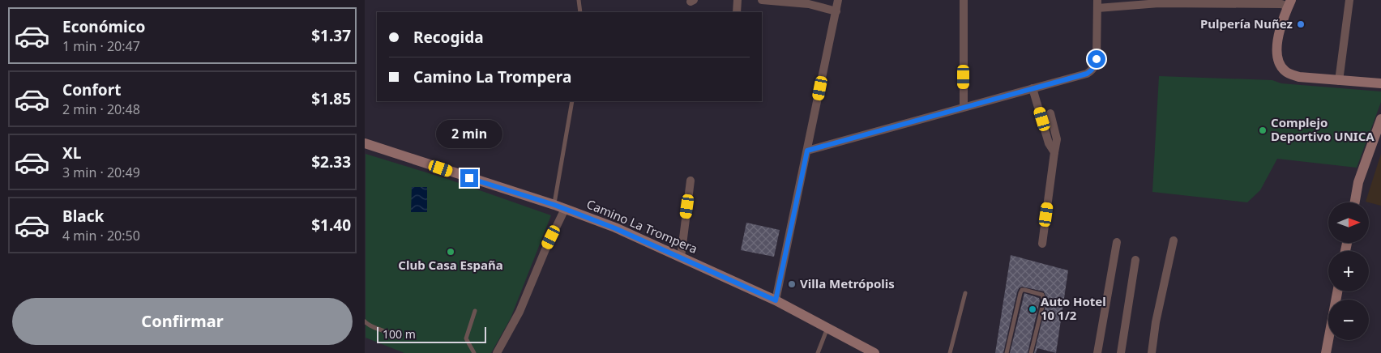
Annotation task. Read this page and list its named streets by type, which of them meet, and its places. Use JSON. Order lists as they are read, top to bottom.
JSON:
{
  "streets": {
    "street": ["Camino La Trompera"]
  },
  "places": [
    "Pulpería Nuñez",
    "Complejo Deportivo UNICA",
    "Club Casa España",
    "Villa Metrópolis",
    "Auto Hotel 10 1/2"
  ],
  "scale_bar": "100 m",
  "north": "right",
  "page": {
    "list": [
      {
        "name": "Económico",
        "note": "1 min · 20:47",
        "value": "$1.37"
      },
      {
        "name": "Confort",
        "note": "2 min · 20:48",
        "value": "$1.85"
      },
      {
        "name": "XL",
        "note": "3 min · 20:49",
        "value": "$2.33"
      },
      {
        "name": "Black",
        "note": "4 min · 20:50",
        "value": "$1.40"
      }
    ],
    "banner": ["Recogida", "Camino La Trompera"],
    "bubble": "2 min",
    "map_buttons": ["+", "−"],
    "buttons": "Confirmar",
    "scale": "100 m"
  }
}
